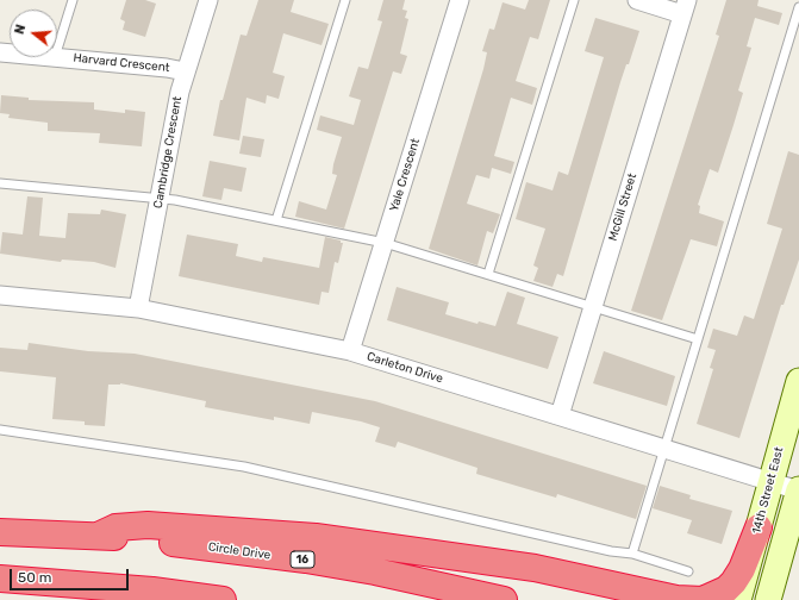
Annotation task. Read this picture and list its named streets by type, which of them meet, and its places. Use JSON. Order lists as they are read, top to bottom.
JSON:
{
  "streets": {
    "highway": ["Circle Drive", "16"],
    "street": [
      "Harvard Crescent",
      "Cambridge Crescent",
      "Yale Crescent",
      "McGill Street",
      "Carleton Drive",
      "14th Street East"
    ]
  },
  "crossings": [
    ["Harvard Crescent", "Cambridge Crescent"],
    ["Cambridge Crescent", "Carleton Drive"],
    ["Yale Crescent", "Carleton Drive"],
    ["McGill Street", "Carleton Drive"],
    ["Carleton Drive", "14th Street East"]
  ],
  "scale_bar": "50 m",
  "north": "left"
}
